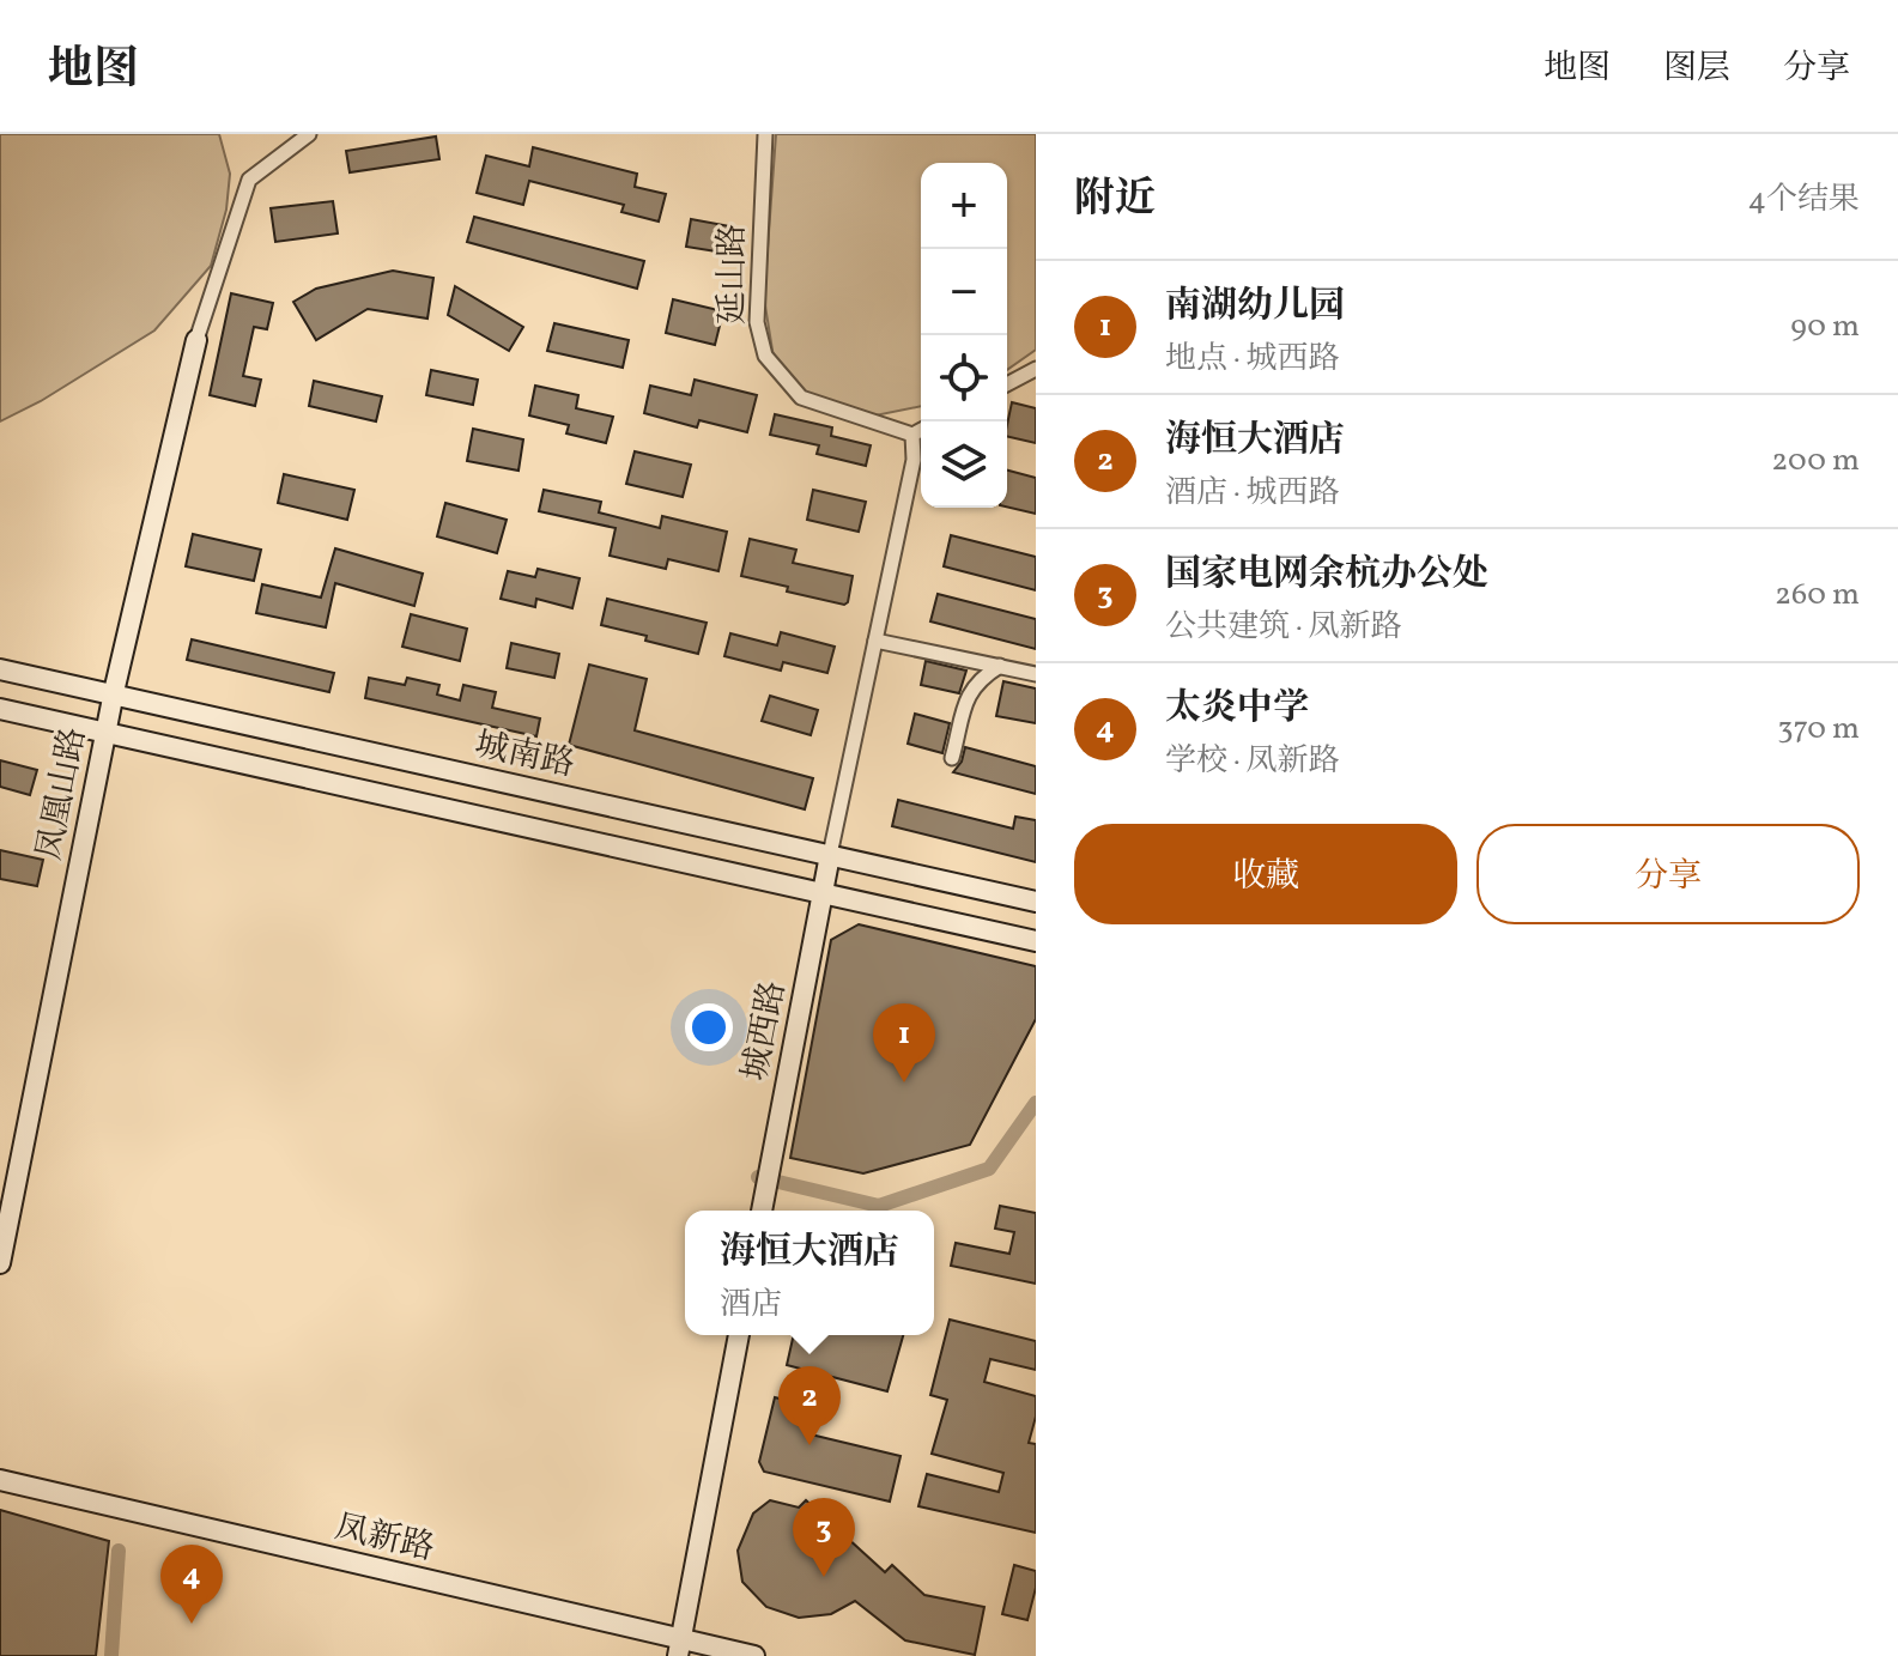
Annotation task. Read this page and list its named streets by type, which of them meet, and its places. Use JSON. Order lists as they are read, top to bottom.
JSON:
{
  "streets": {
    "main road": [
      "城南路",
      "凤凰山路",
      "城西路",
      "凤新路"
    ],
    "street": ["延山路"]
  },
  "crossings": [
    ["城南路", "凤凰山路"],
    ["城南路", "城西路"]
  ],
  "page": {
    "header": "地图",
    "nav": ["地图", "图层", "分享"],
    "heading": ["附近", "4个结果"],
    "map_buttons": ["+", "−"],
    "list": [
      {
        "mark": "1",
        "name": "南湖幼儿园",
        "note": "地点 · 城西路",
        "value": "90 m"
      },
      {
        "mark": "2",
        "name": "海恒大酒店",
        "note": "酒店 · 城西路",
        "value": "200 m"
      },
      {
        "mark": "3",
        "name": "国家电网余杭办公处",
        "note": "公共建筑 · 凤新路",
        "value": "260 m"
      },
      {
        "mark": "4",
        "name": "太炎中学",
        "note": "学校 · 凤新路",
        "value": "370 m"
      }
    ],
    "buttons": ["收藏", "分享"],
    "pins": [
      "1",
      "2",
      "3",
      "4"
    ],
    "popup": ["海恒大酒店", "酒店"]
  }
}
